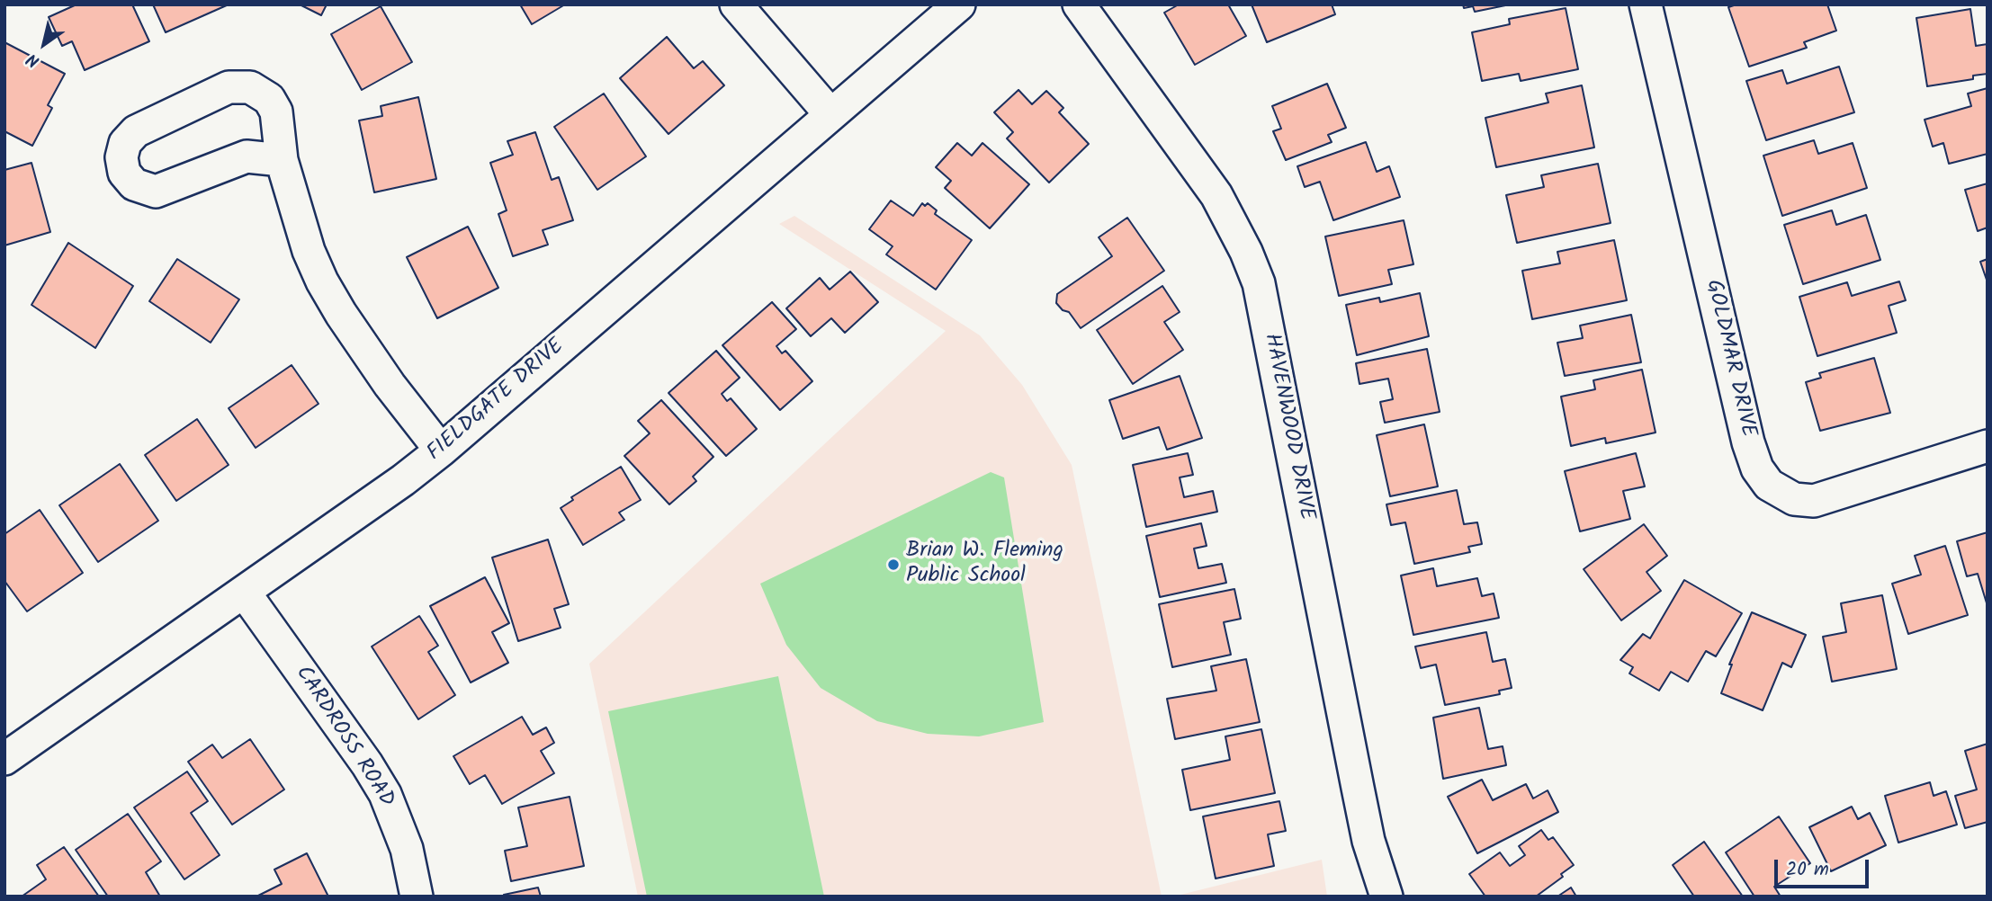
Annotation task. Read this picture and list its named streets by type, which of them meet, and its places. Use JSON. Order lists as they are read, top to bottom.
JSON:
{
  "streets": {
    "street": [
      "GOLDMAR DRIVE",
      "FIELDGATE DRIVE",
      "HAVENWOOD DRIVE",
      "CARDROSS ROAD"
    ]
  },
  "crossings": [
    ["FIELDGATE DRIVE", "CARDROSS ROAD"]
  ],
  "places": ["Brian W. Fleming Public School"],
  "scale_bar": "20 m",
  "north": "bottom left"
}
